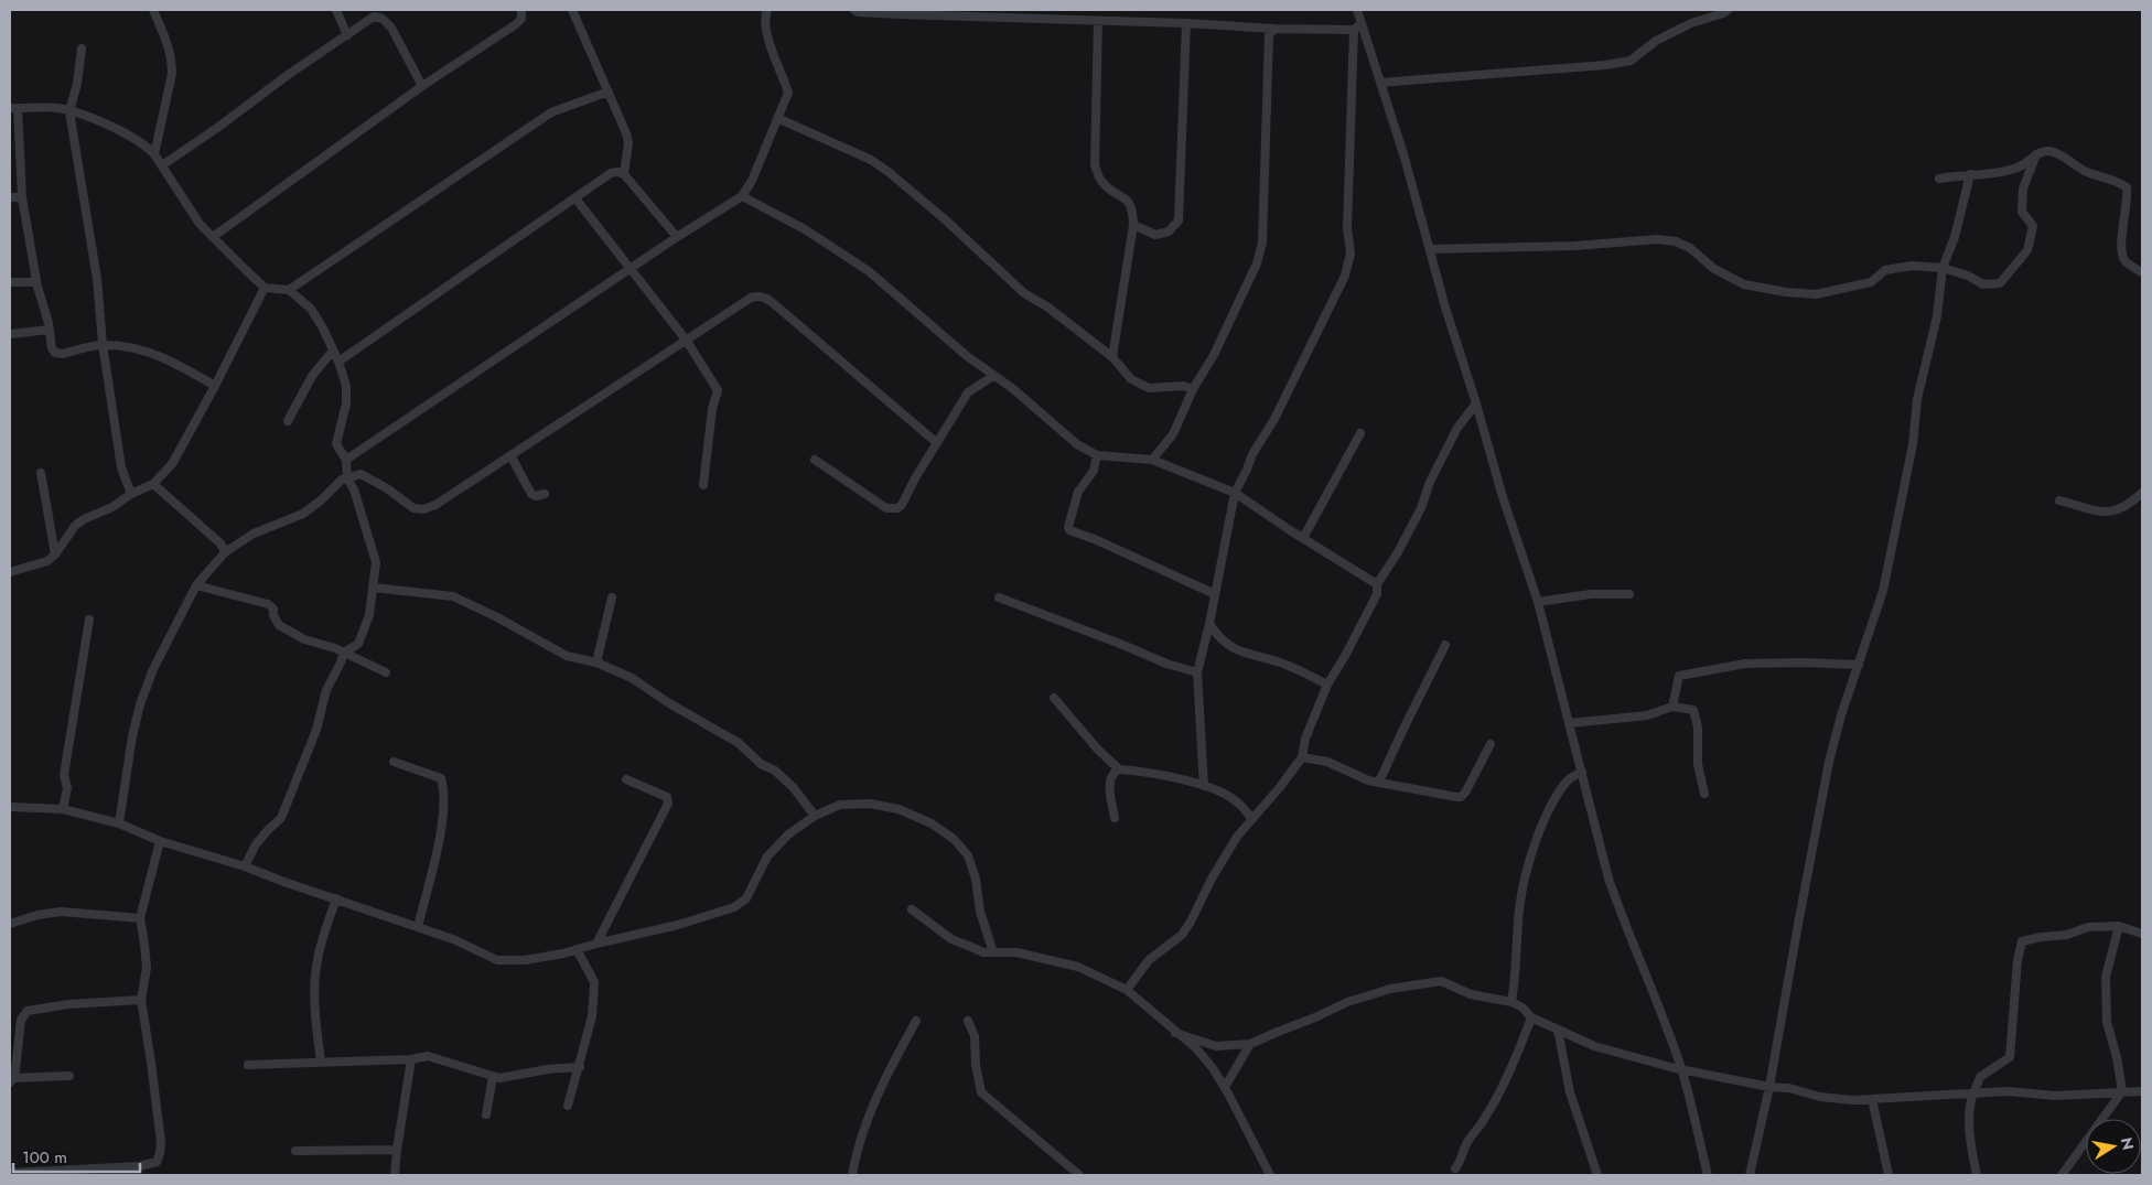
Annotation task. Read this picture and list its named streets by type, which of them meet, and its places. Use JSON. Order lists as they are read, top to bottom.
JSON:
{
  "scale_bar": "100 m",
  "north": "right"
}
